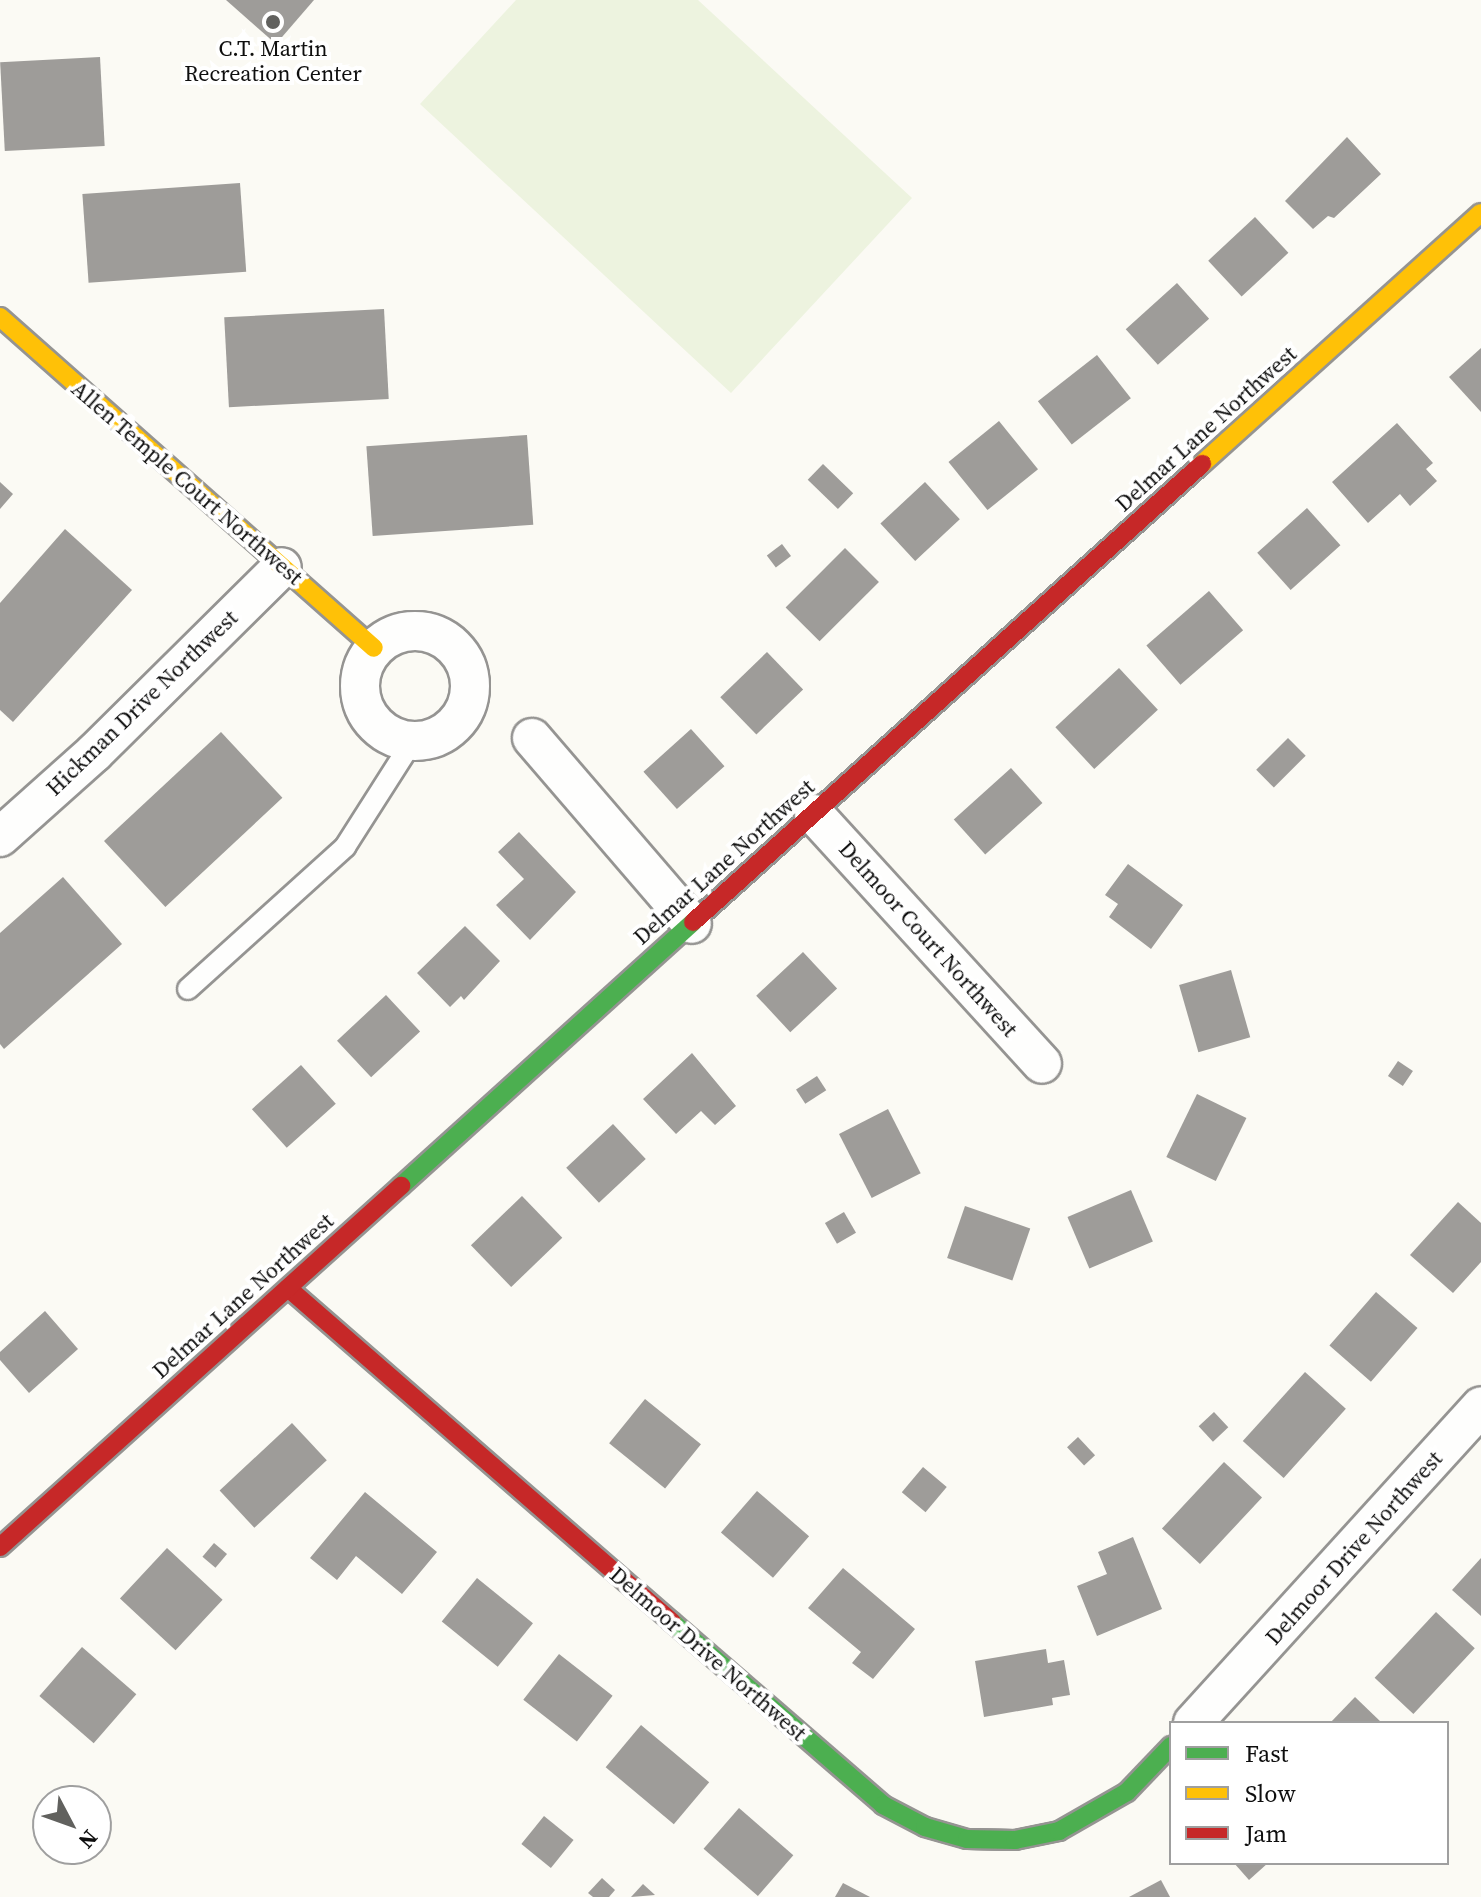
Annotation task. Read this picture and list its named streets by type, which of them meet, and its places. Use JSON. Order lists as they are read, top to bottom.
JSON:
{
  "streets": {
    "street": [
      "Delmar Lane Northwest",
      "Allen Temple Court Northwest",
      "Hickman Drive Northwest",
      "Delmoor Court Northwest",
      "Delmoor Drive Northwest"
    ]
  },
  "crossings": [
    ["Delmar Lane Northwest", "Delmoor Court Northwest"],
    ["Delmar Lane Northwest", "Delmoor Drive Northwest"],
    ["Allen Temple Court Northwest", "Hickman Drive Northwest"]
  ],
  "places": ["C.T. Martin Recreation Center"],
  "legend": ["Fast", "Slow", "Jam"],
  "north": "bottom right"
}
